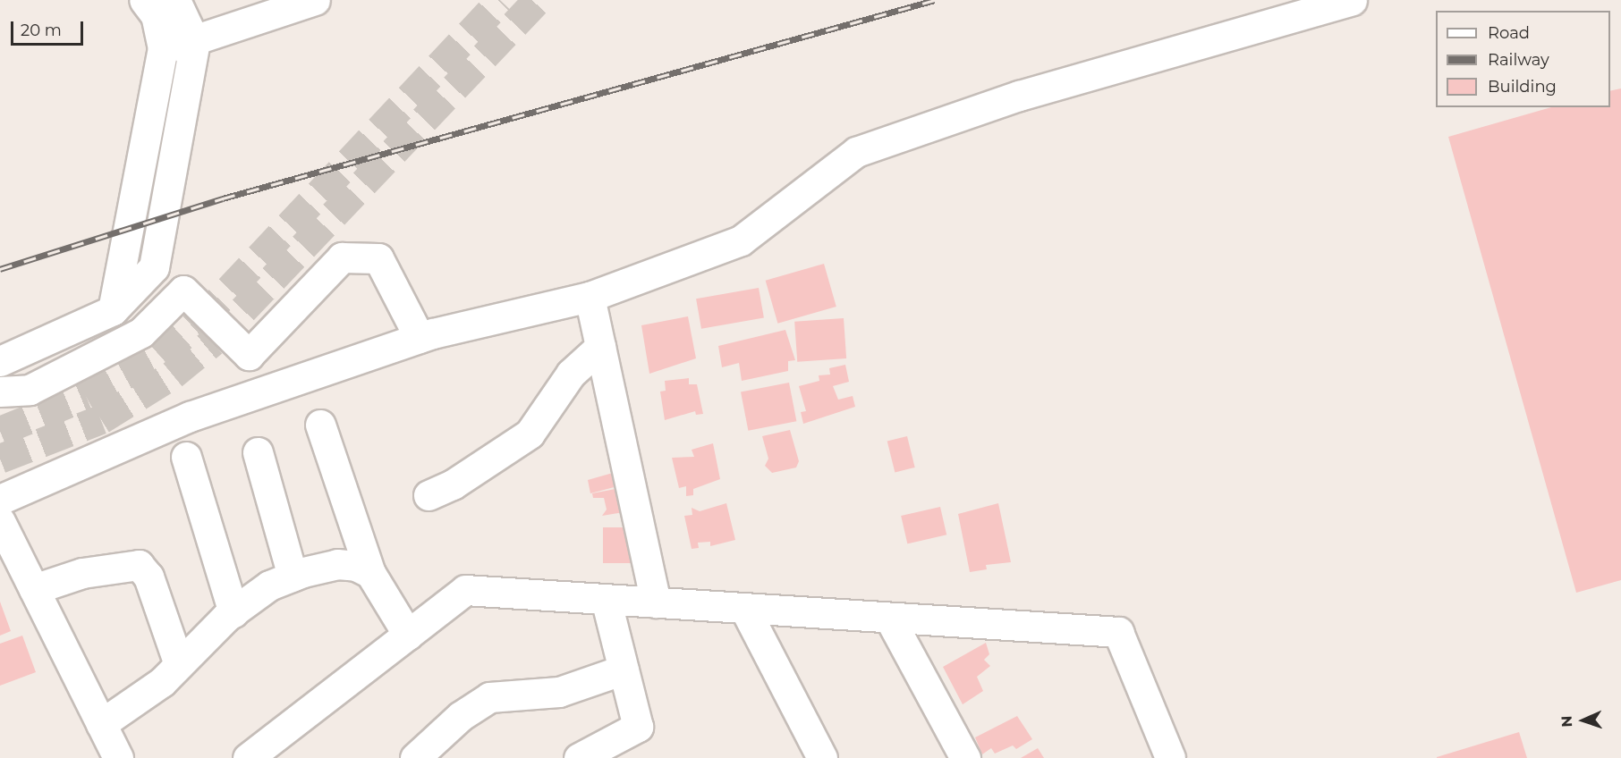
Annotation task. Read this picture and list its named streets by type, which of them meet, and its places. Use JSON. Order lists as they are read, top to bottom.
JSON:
{
  "legend": ["Road", "Railway", "Building"],
  "scale_bar": "20 m",
  "north": "left"
}
